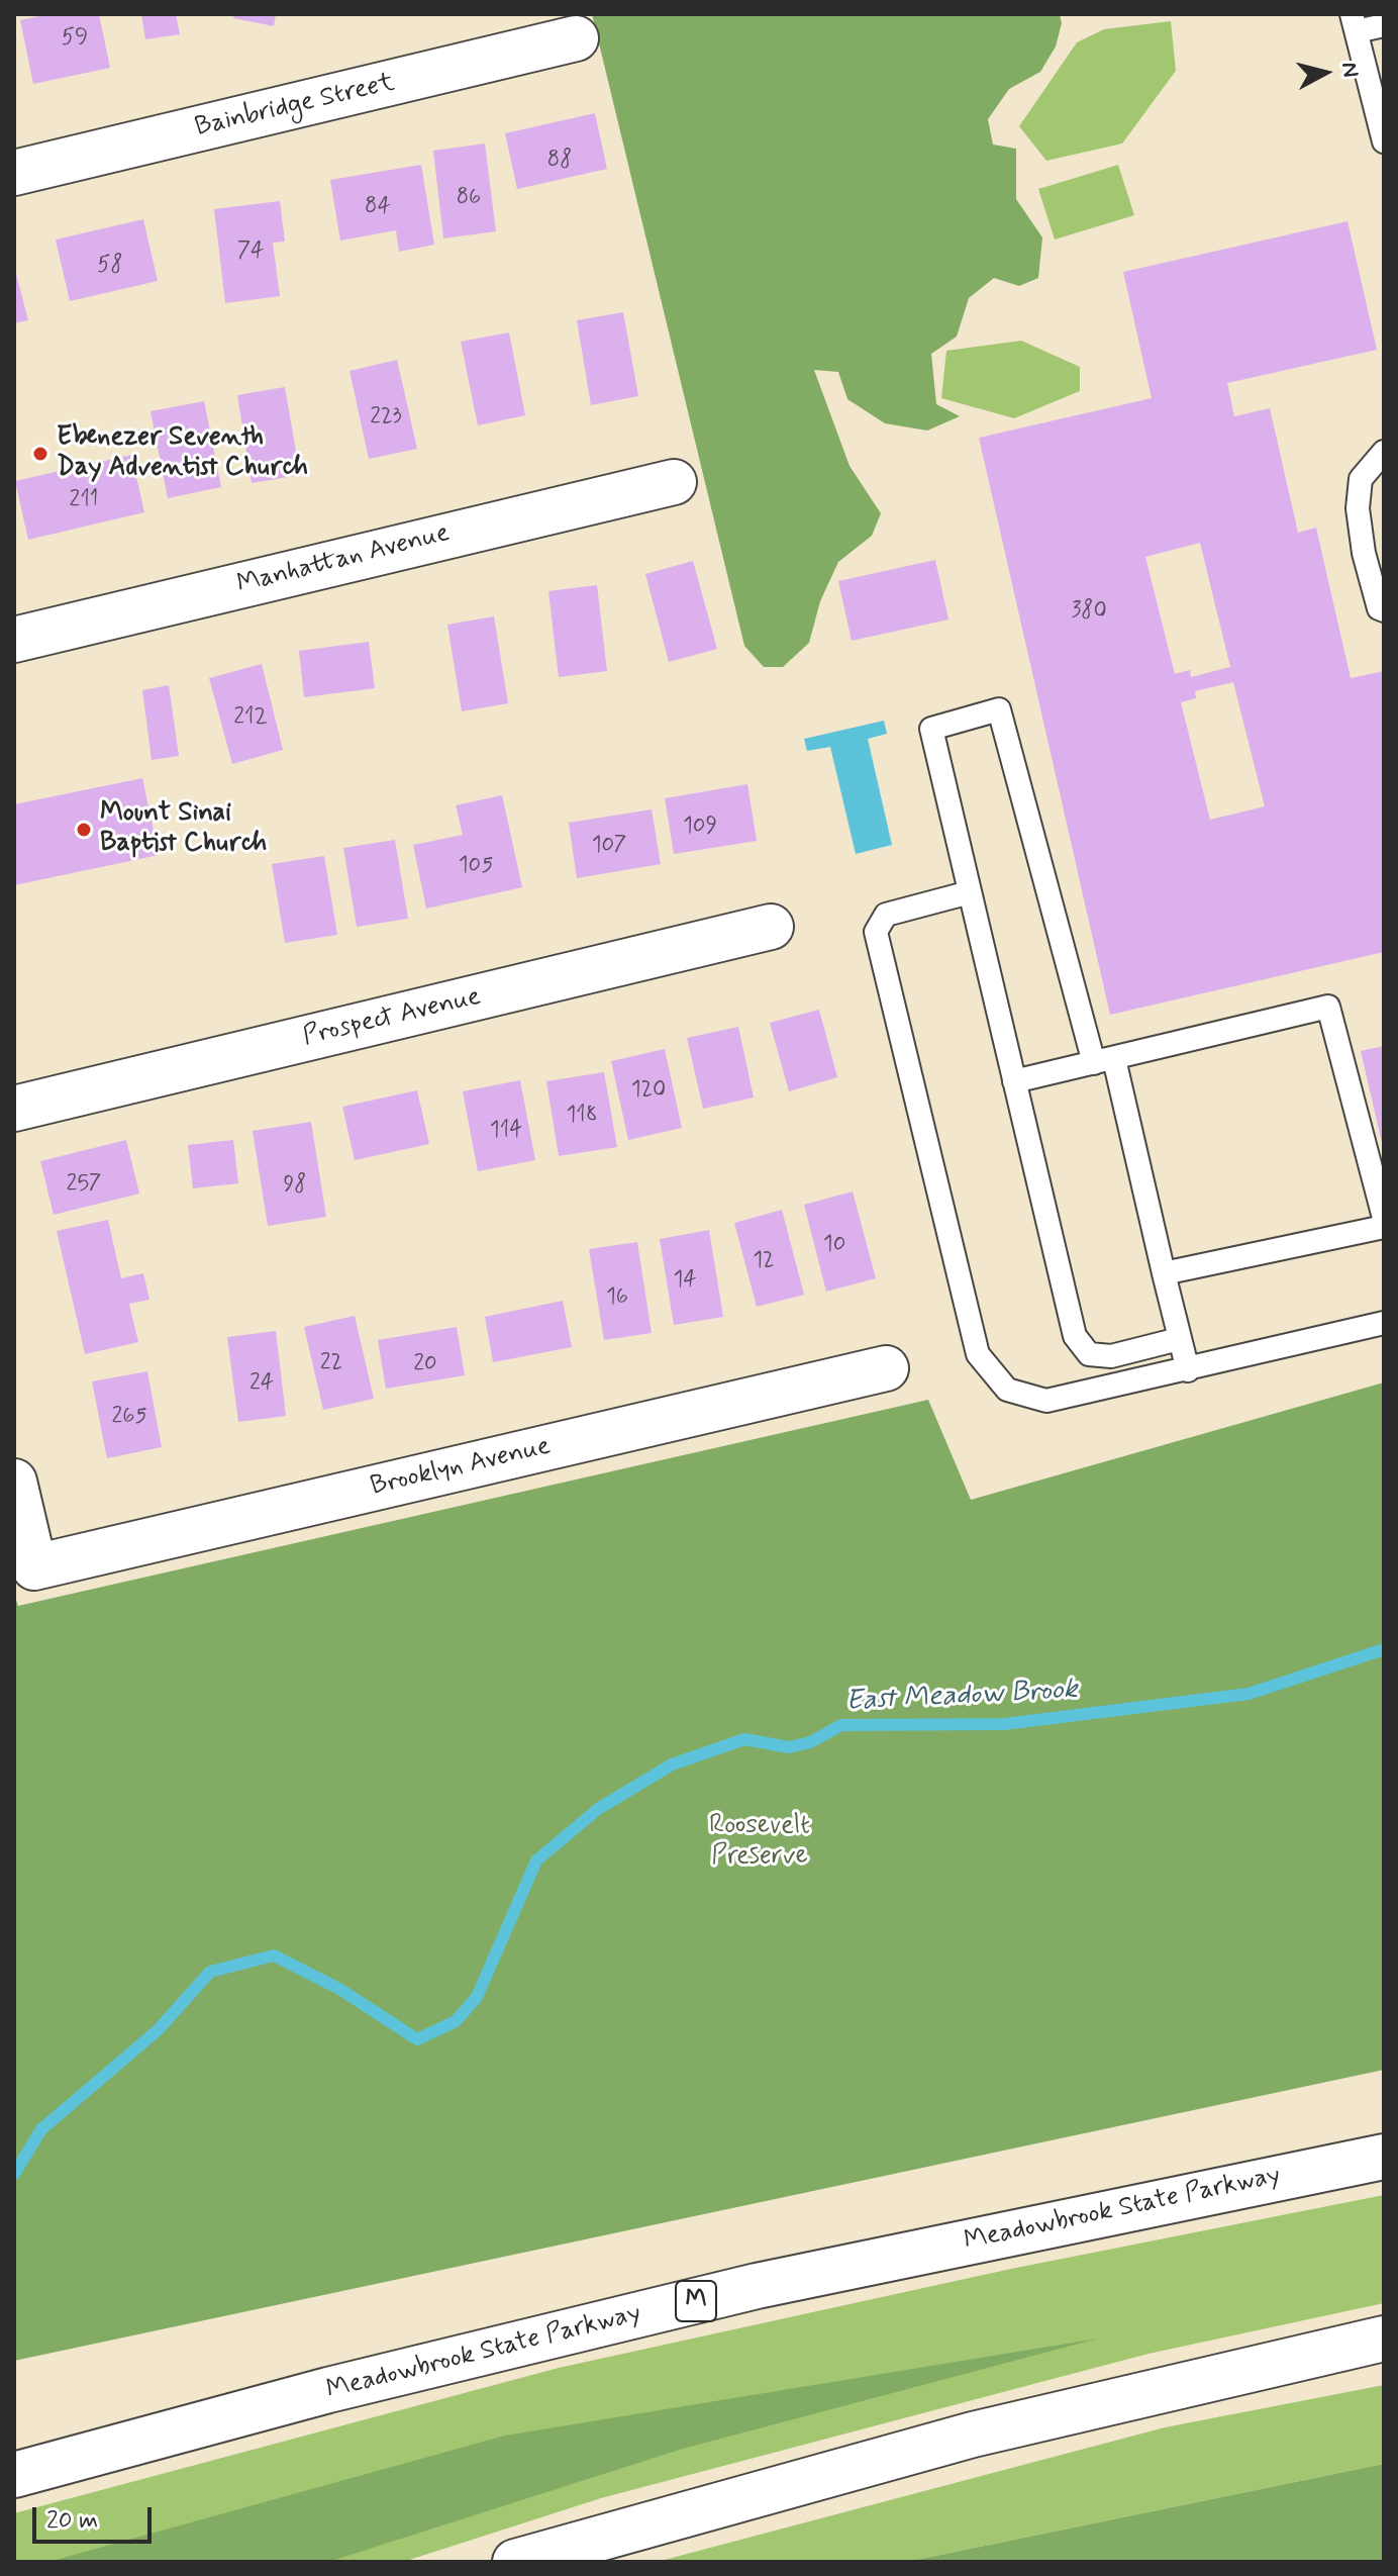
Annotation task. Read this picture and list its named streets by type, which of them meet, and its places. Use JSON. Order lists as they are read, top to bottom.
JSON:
{
  "streets": {
    "main road": [
      "Bainbridge Street",
      "Manhattan Avenue",
      "Prospect Avenue",
      "Brooklyn Avenue",
      "Meadowbrook State Parkway",
      "M"
    ]
  },
  "water": ["East Meadow Brook"],
  "parks": ["Roosevelt Preserve"],
  "places": ["Ebenezer Seventh Day Adventist Church", "Mount Sinai Baptist Church"],
  "house_numbers": [
    "59",
    "88",
    "86",
    "84",
    "74",
    "58",
    "223",
    "211",
    "380",
    "212",
    "109",
    "107",
    "105",
    "120",
    "118",
    "114",
    "257",
    "98",
    "10",
    "12",
    "14",
    "16",
    "22",
    "20",
    "24",
    "265"
  ],
  "scale_bar": "20 m",
  "north": "right"
}
